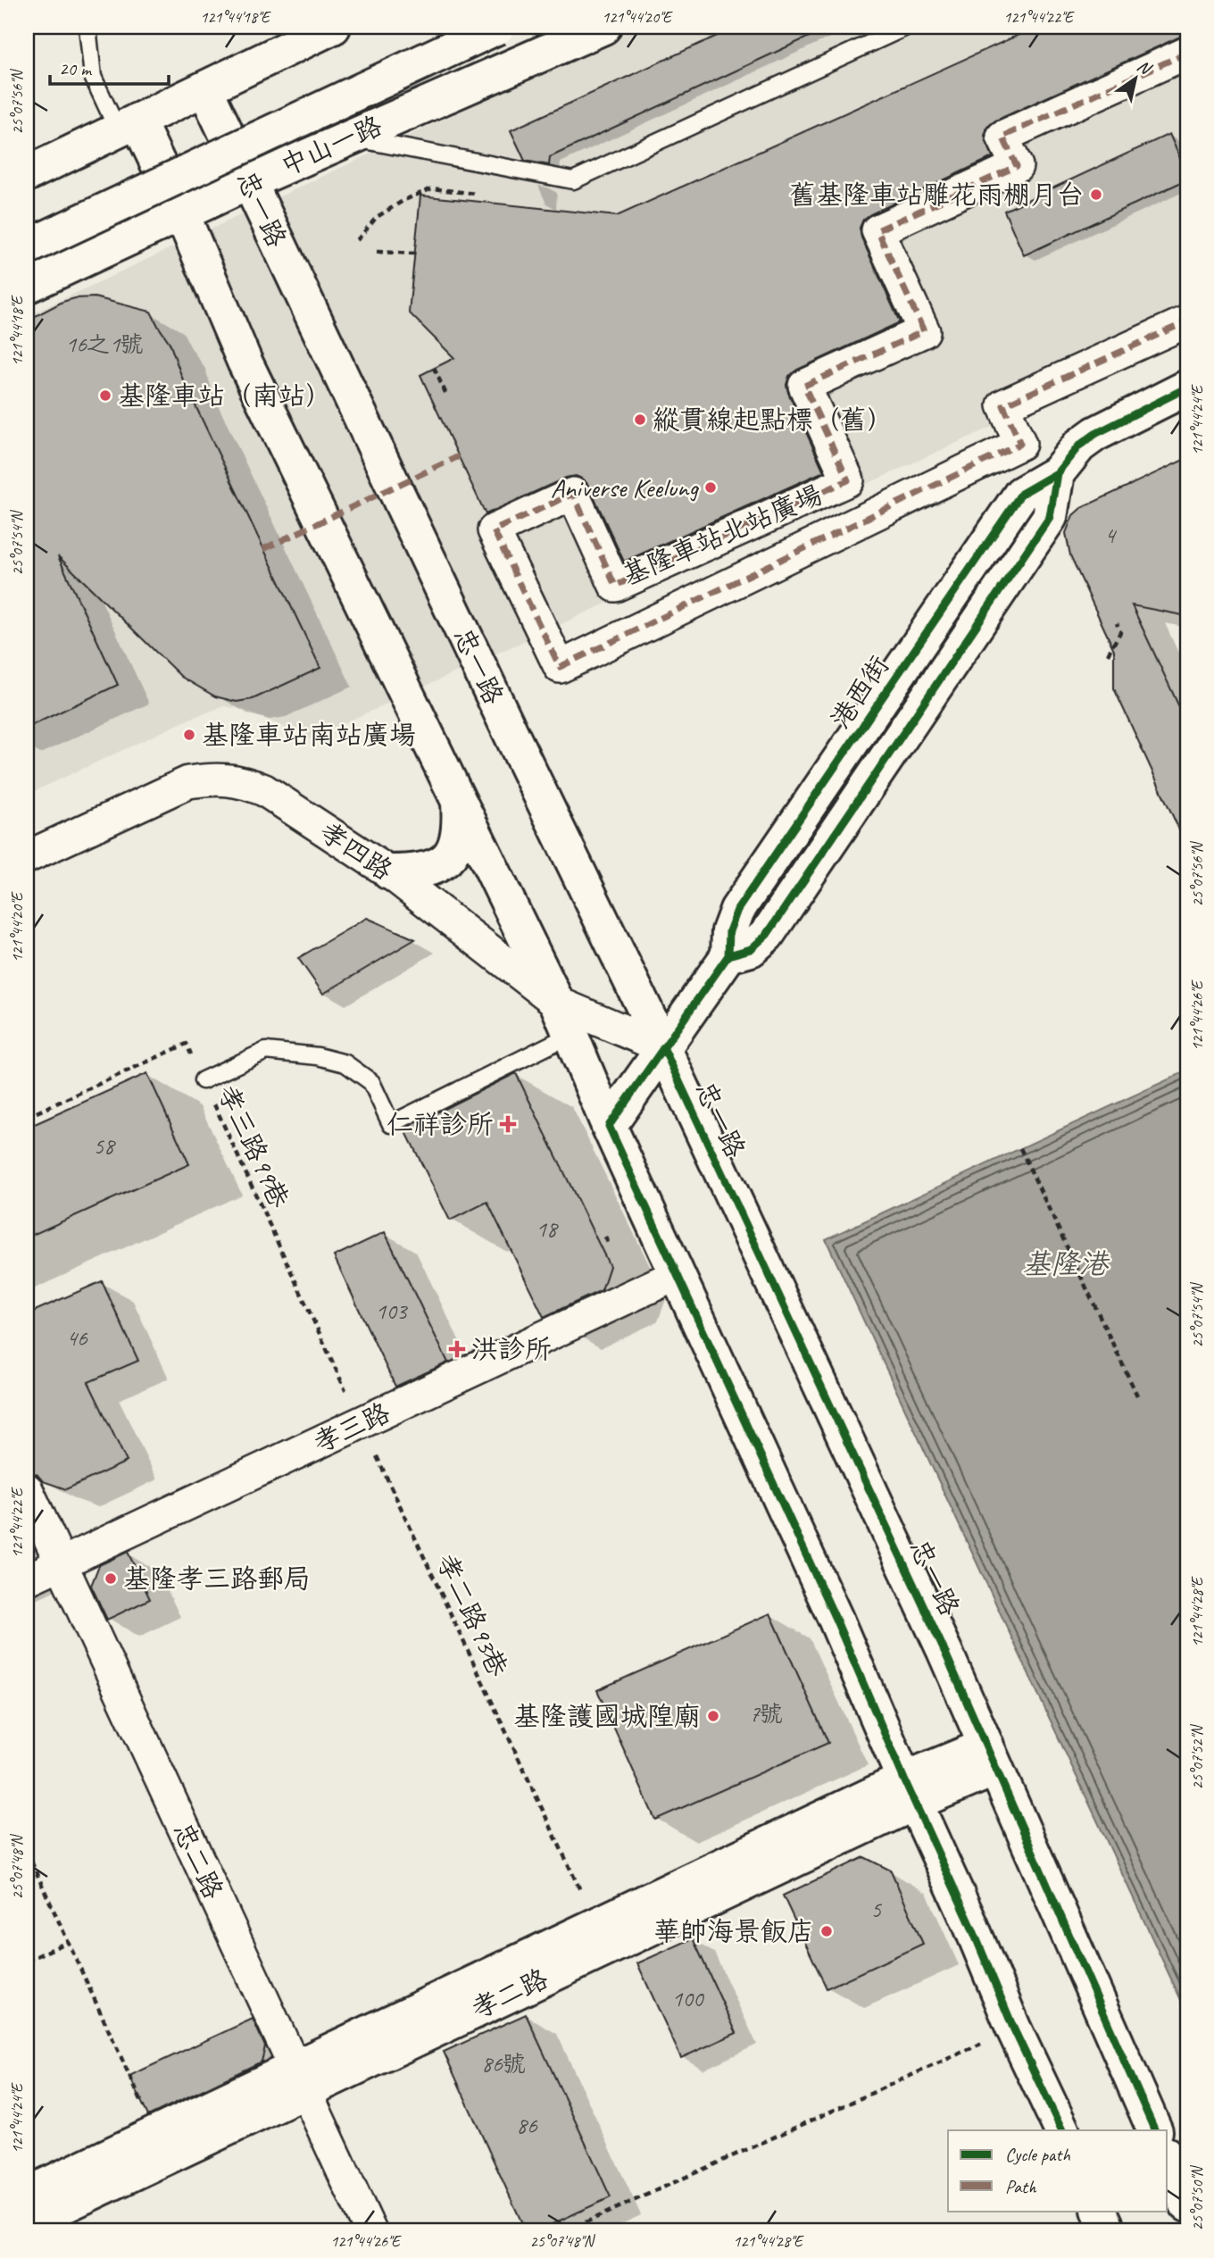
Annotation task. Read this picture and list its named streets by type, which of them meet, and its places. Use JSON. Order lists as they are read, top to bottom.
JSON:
{
  "streets": {
    "main road": ["中山一路", "忠一路", "孝二路"],
    "street": [
      "基隆車站北站廣場",
      "孝四路",
      "孝三路",
      "忠二路"
    ],
    "path": ["孝三路99巷", "孝二路93巷"],
    "cycle path": ["港西街"]
  },
  "crossings": [
    ["中山一路", "忠一路"],
    ["忠一路", "孝四路"],
    ["忠一路", "孝二路"],
    ["孝三路99巷", "孝三路"],
    ["孝三路99巷", "孝二路93巷"],
    ["孝三路", "孝二路93巷"],
    ["孝三路", "忠二路"],
    ["孝二路93巷", "孝二路"],
    ["忠二路", "孝二路"]
  ],
  "water": ["基隆港"],
  "places": {
    "other": [
      "舊基隆車站雕花雨棚月台",
      "基隆車站（南站）",
      "縱貫線起點標（舊）",
      "Aniverse Keelung",
      "基隆車站南站廣場",
      "基隆孝三路郵局",
      "基隆護國城隍廟",
      "華帥海景飯店"
    ],
    "health": ["仁祥診所", "洪診所"]
  },
  "house_numbers": [
    "16之1號",
    "4",
    "58",
    "18",
    "103",
    "46",
    "7號",
    "5",
    "100",
    "86號",
    "86"
  ],
  "legend": ["Cycle path", "Path"],
  "scale_bar": "20 m",
  "north": "top right",
  "coordinates": [
    "121°44'18\"E",
    "121°44'20\"E",
    "121°44'22\"E",
    "25°07'56\"N",
    "121°44'24\"E",
    "25°07'54\"N",
    "121°44'26\"E",
    "121°44'28\"E",
    "25°07'52\"N",
    "25°07'48\"N",
    "25°07'50\"N"
  ]
}
